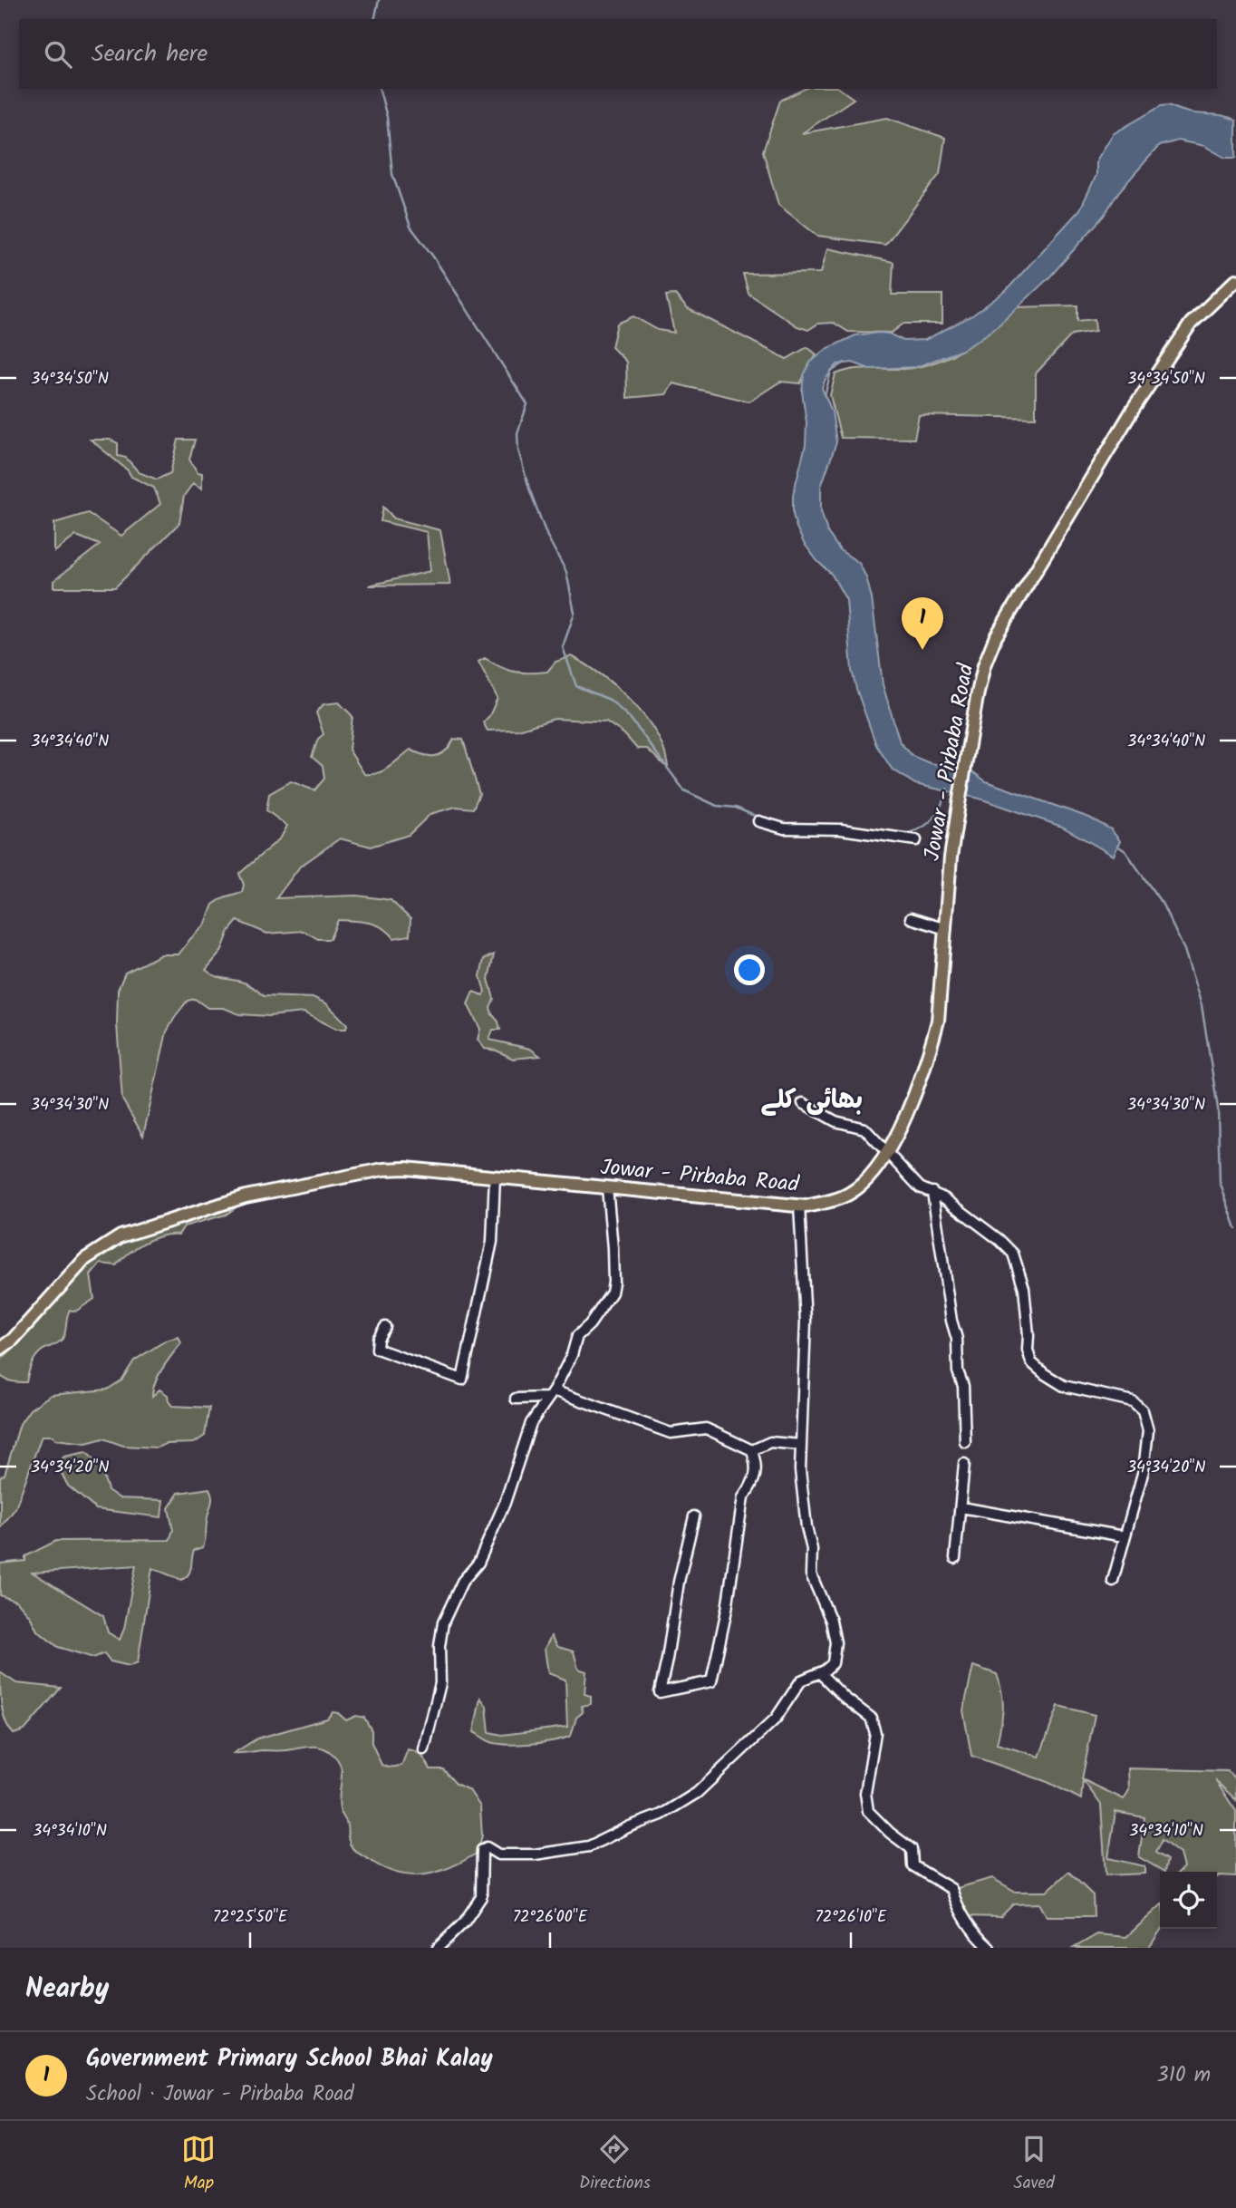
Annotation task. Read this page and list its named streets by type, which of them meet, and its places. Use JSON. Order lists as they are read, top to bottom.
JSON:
{
  "streets": {
    "main road": ["Jowar - Pirbaba Road"]
  },
  "districts": ["بھائی كلے"],
  "page": {
    "search": "Search here",
    "pins": "1",
    "heading": "Nearby",
    "list": [
      {
        "mark": "1",
        "name": "Government Primary School Bhai Kalay",
        "note": "School · Jowar - Pirbaba Road",
        "value": "310 m"
      }
    ],
    "nav": ["Map", "Directions", "Saved"]
  },
  "coordinates": [
    "34°34'50\"N",
    "34°34'40\"N",
    "34°34'30\"N",
    "34°34'20\"N",
    "34°34'10\"N",
    "72°25'50\"E",
    "72°26'00\"E",
    "72°26'10\"E"
  ]
}
